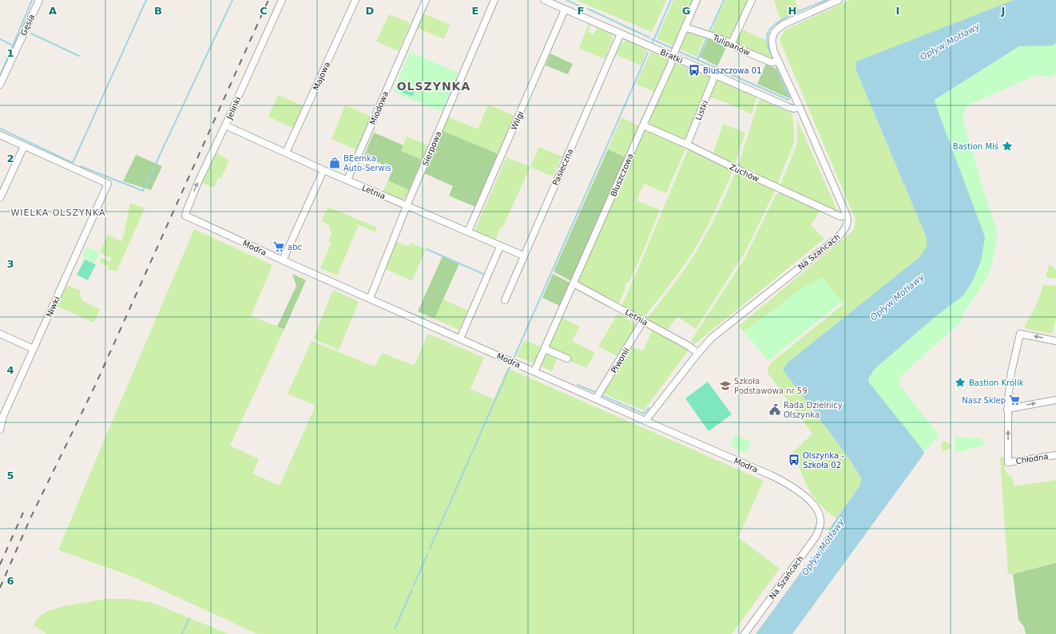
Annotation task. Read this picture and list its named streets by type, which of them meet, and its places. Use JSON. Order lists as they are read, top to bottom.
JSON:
{
  "streets": {
    "street": [
      "Gęsia",
      "Tulipanów",
      "Bratki",
      "Majowa",
      "Jelinki",
      "Miodowa",
      "Listki",
      "Wilgi",
      "Sierpowa",
      "Pasieczna",
      "Zuchów",
      "Bluszczowa",
      "Letnia",
      "Modra",
      "Na Szańcach",
      "Niwki",
      "Piwonii",
      "Chłodna"
    ]
  },
  "crossings": [
    ["Tulipanów", "Bluszczowa"],
    ["Bratki", "Listki"],
    ["Bratki", "Wilgi"],
    ["Bratki", "Pasieczna"],
    ["Bratki", "Bluszczowa"],
    ["Majowa", "Letnia"],
    ["Jelinki", "Letnia"],
    ["Jelinki", "Modra"],
    ["Miodowa", "Letnia"],
    ["Listki", "Zuchów"],
    ["Wilgi", "Letnia"],
    ["Sierpowa", "Letnia"],
    ["Sierpowa", "Modra"],
    ["Pasieczna", "Letnia"],
    ["Zuchów", "Bluszczowa"],
    ["Zuchów", "Na Szańcach"],
    ["Bluszczowa", "Letnia"],
    ["Bluszczowa", "Modra"],
    ["Letnia", "Na Szańcach"],
    ["Letnia", "Piwonii"],
    ["Modra", "Na Szańcach"],
    ["Modra", "Piwonii"]
  ],
  "one_way": ["Jelinki"],
  "districts": ["OLSZYNKA", "WIELKA OLSZYNKA"],
  "water": ["Opływ Motławy"],
  "places": {
    "bus stop": ["Bluszczowa 01", "Olszynka - Szkoła 02"],
    "place": ["Bastion Miś", "Bastion Królik"],
    "shop": ["BEemka Auto-Serwis"],
    "supermarket": ["abc", "Nasz Sklep"],
    "school or university": ["Szkoła Podstawowa nr 59"],
    "public building": ["Rada Dzielnicy Olszynka"]
  },
  "grid": {
    "columns": [
      "A",
      "B",
      "C",
      "D",
      "E",
      "F",
      "G",
      "H",
      "I",
      "J"
    ],
    "rows": [
      "1",
      "2",
      "3",
      "4",
      "5",
      "6"
    ]
  }
}
